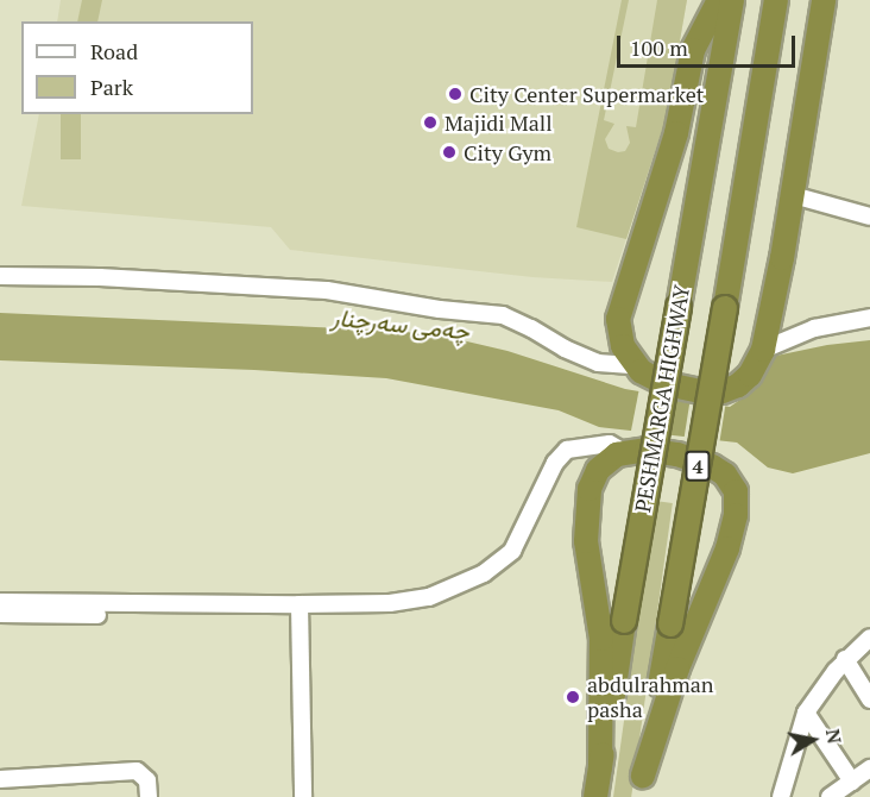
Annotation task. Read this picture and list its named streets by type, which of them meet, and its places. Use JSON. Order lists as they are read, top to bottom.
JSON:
{
  "streets": {
    "highway": ["PESHMARGA HIGHWAY", "4"]
  },
  "water": ["چەمی سەرچنار"],
  "places": [
    "City Center Supermarket",
    "Majidi Mall",
    "City Gym",
    "abdulrahman pasha"
  ],
  "legend": ["Road", "Park"],
  "scale_bar": "100 m",
  "north": "right"
}
